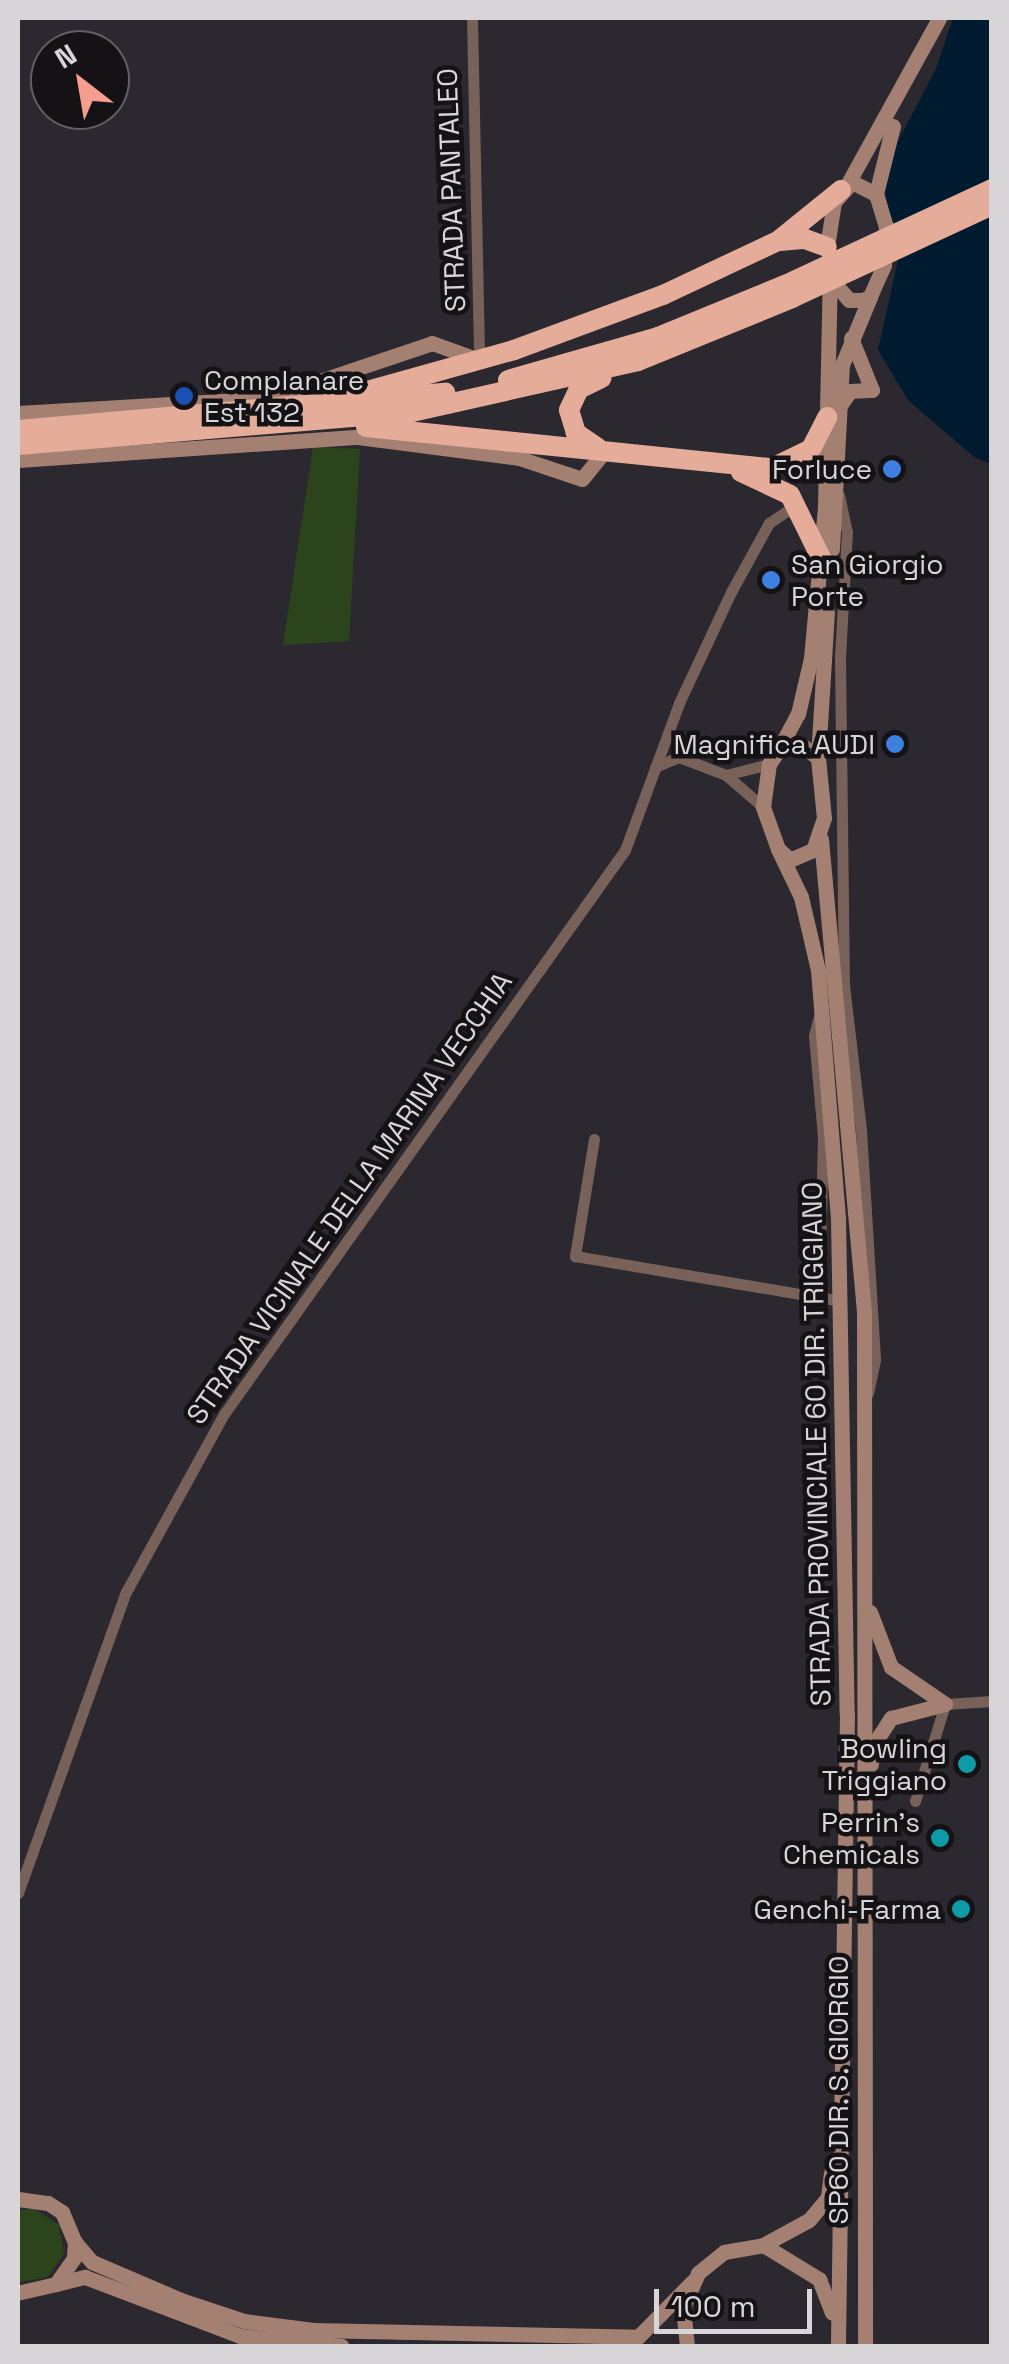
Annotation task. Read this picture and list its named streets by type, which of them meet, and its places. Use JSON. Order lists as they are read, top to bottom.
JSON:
{
  "streets": {
    "main road": ["STRADA PROVINCIALE 60 DIR. TRIGGIANO", "SP60 DIR. S. GIORGIO"],
    "street": ["STRADA PANTALEO", "STRADA VICINALE DELLA MARINA VECCHIA"]
  },
  "places": [
    "Complanare Est 132",
    "Forluce",
    "San Giorgio Porte",
    "Magnifica AUDI",
    "Bowling Triggiano",
    "Perrin's Chemicals",
    "Genchi-Farma"
  ],
  "scale_bar": "100 m",
  "north": "top left"
}
